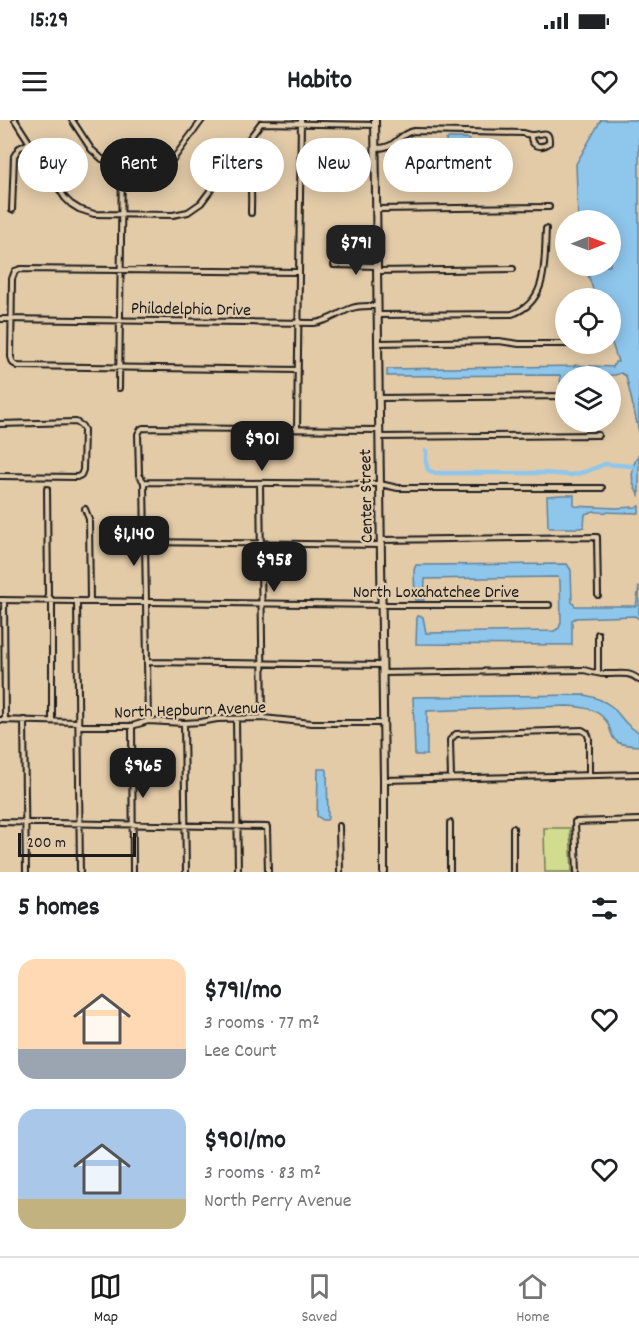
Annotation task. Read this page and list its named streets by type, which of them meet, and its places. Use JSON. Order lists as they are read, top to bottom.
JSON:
{
  "streets": {
    "street": [
      "Philadelphia Drive",
      "Center Street",
      "North Loxahatchee Drive",
      "North Hepburn Avenue"
    ]
  },
  "crossings": [
    ["Philadelphia Drive", "Center Street"],
    ["Center Street", "North Loxahatchee Drive"],
    ["Center Street", "North Hepburn Avenue"]
  ],
  "scale_bar": "200 m",
  "north": "right",
  "page": {
    "status": "15:29",
    "header": "Habito",
    "chip": [
      "Buy",
      "Rent",
      "Filters",
      "New",
      "Apartment"
    ],
    "price": [
      "$791",
      "$901",
      "$1,140",
      "$958",
      "$965"
    ],
    "scale": "200 m",
    "heading": "5 homes",
    "list": [
      {
        "name": "$791/mo",
        "note": "3 rooms · 77 m² · Lee Court"
      },
      {
        "name": "$901/mo",
        "note": "3 rooms · 83 m² · North Perry Avenue"
      }
    ],
    "tabs": ["Map", "Saved", "Home"]
  }
}
